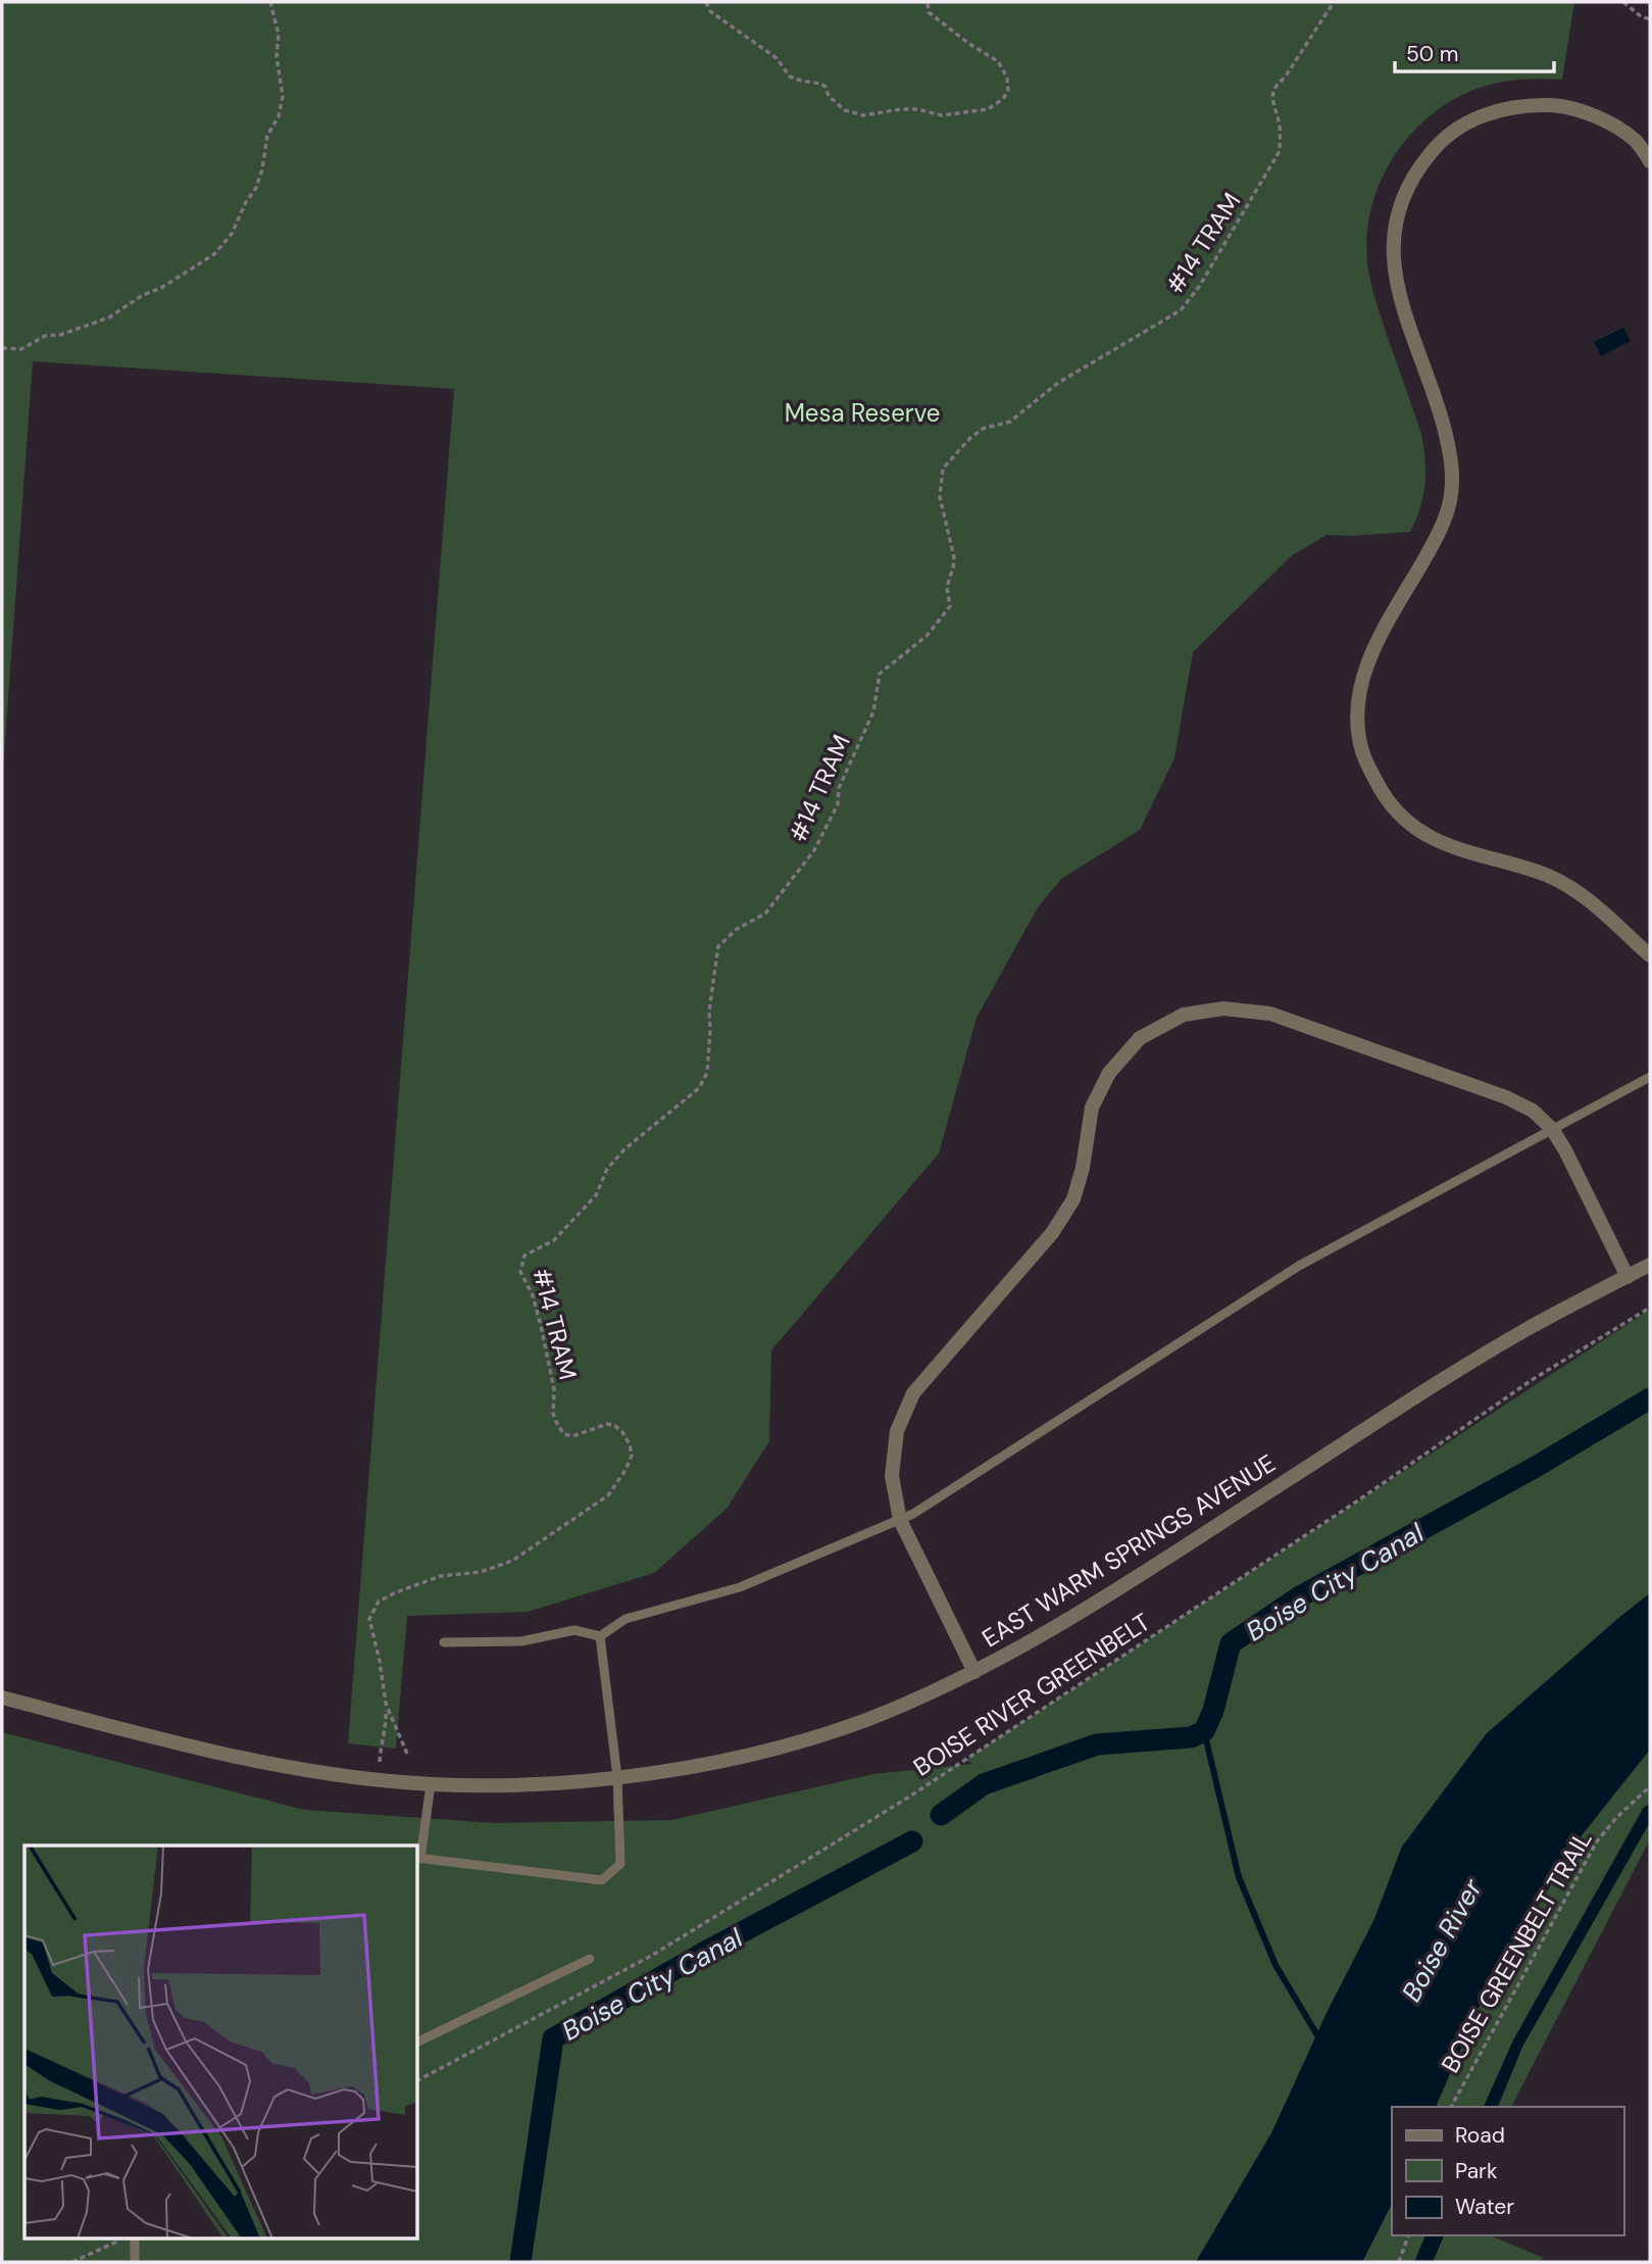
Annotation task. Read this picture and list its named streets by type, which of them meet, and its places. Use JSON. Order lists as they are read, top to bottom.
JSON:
{
  "streets": {
    "street": ["EAST WARM SPRINGS AVENUE"],
    "path": ["#14 TRAM", "BOISE RIVER GREENBELT", "BOISE GREENBELT TRAIL"]
  },
  "crossings": [
    ["#14 TRAM", "EAST WARM SPRINGS AVENUE"]
  ],
  "water": ["Boise City Canal", "Boise River"],
  "parks": ["Mesa Reserve"],
  "legend": ["Road", "Park", "Water"],
  "scale_bar": "50 m"
}
